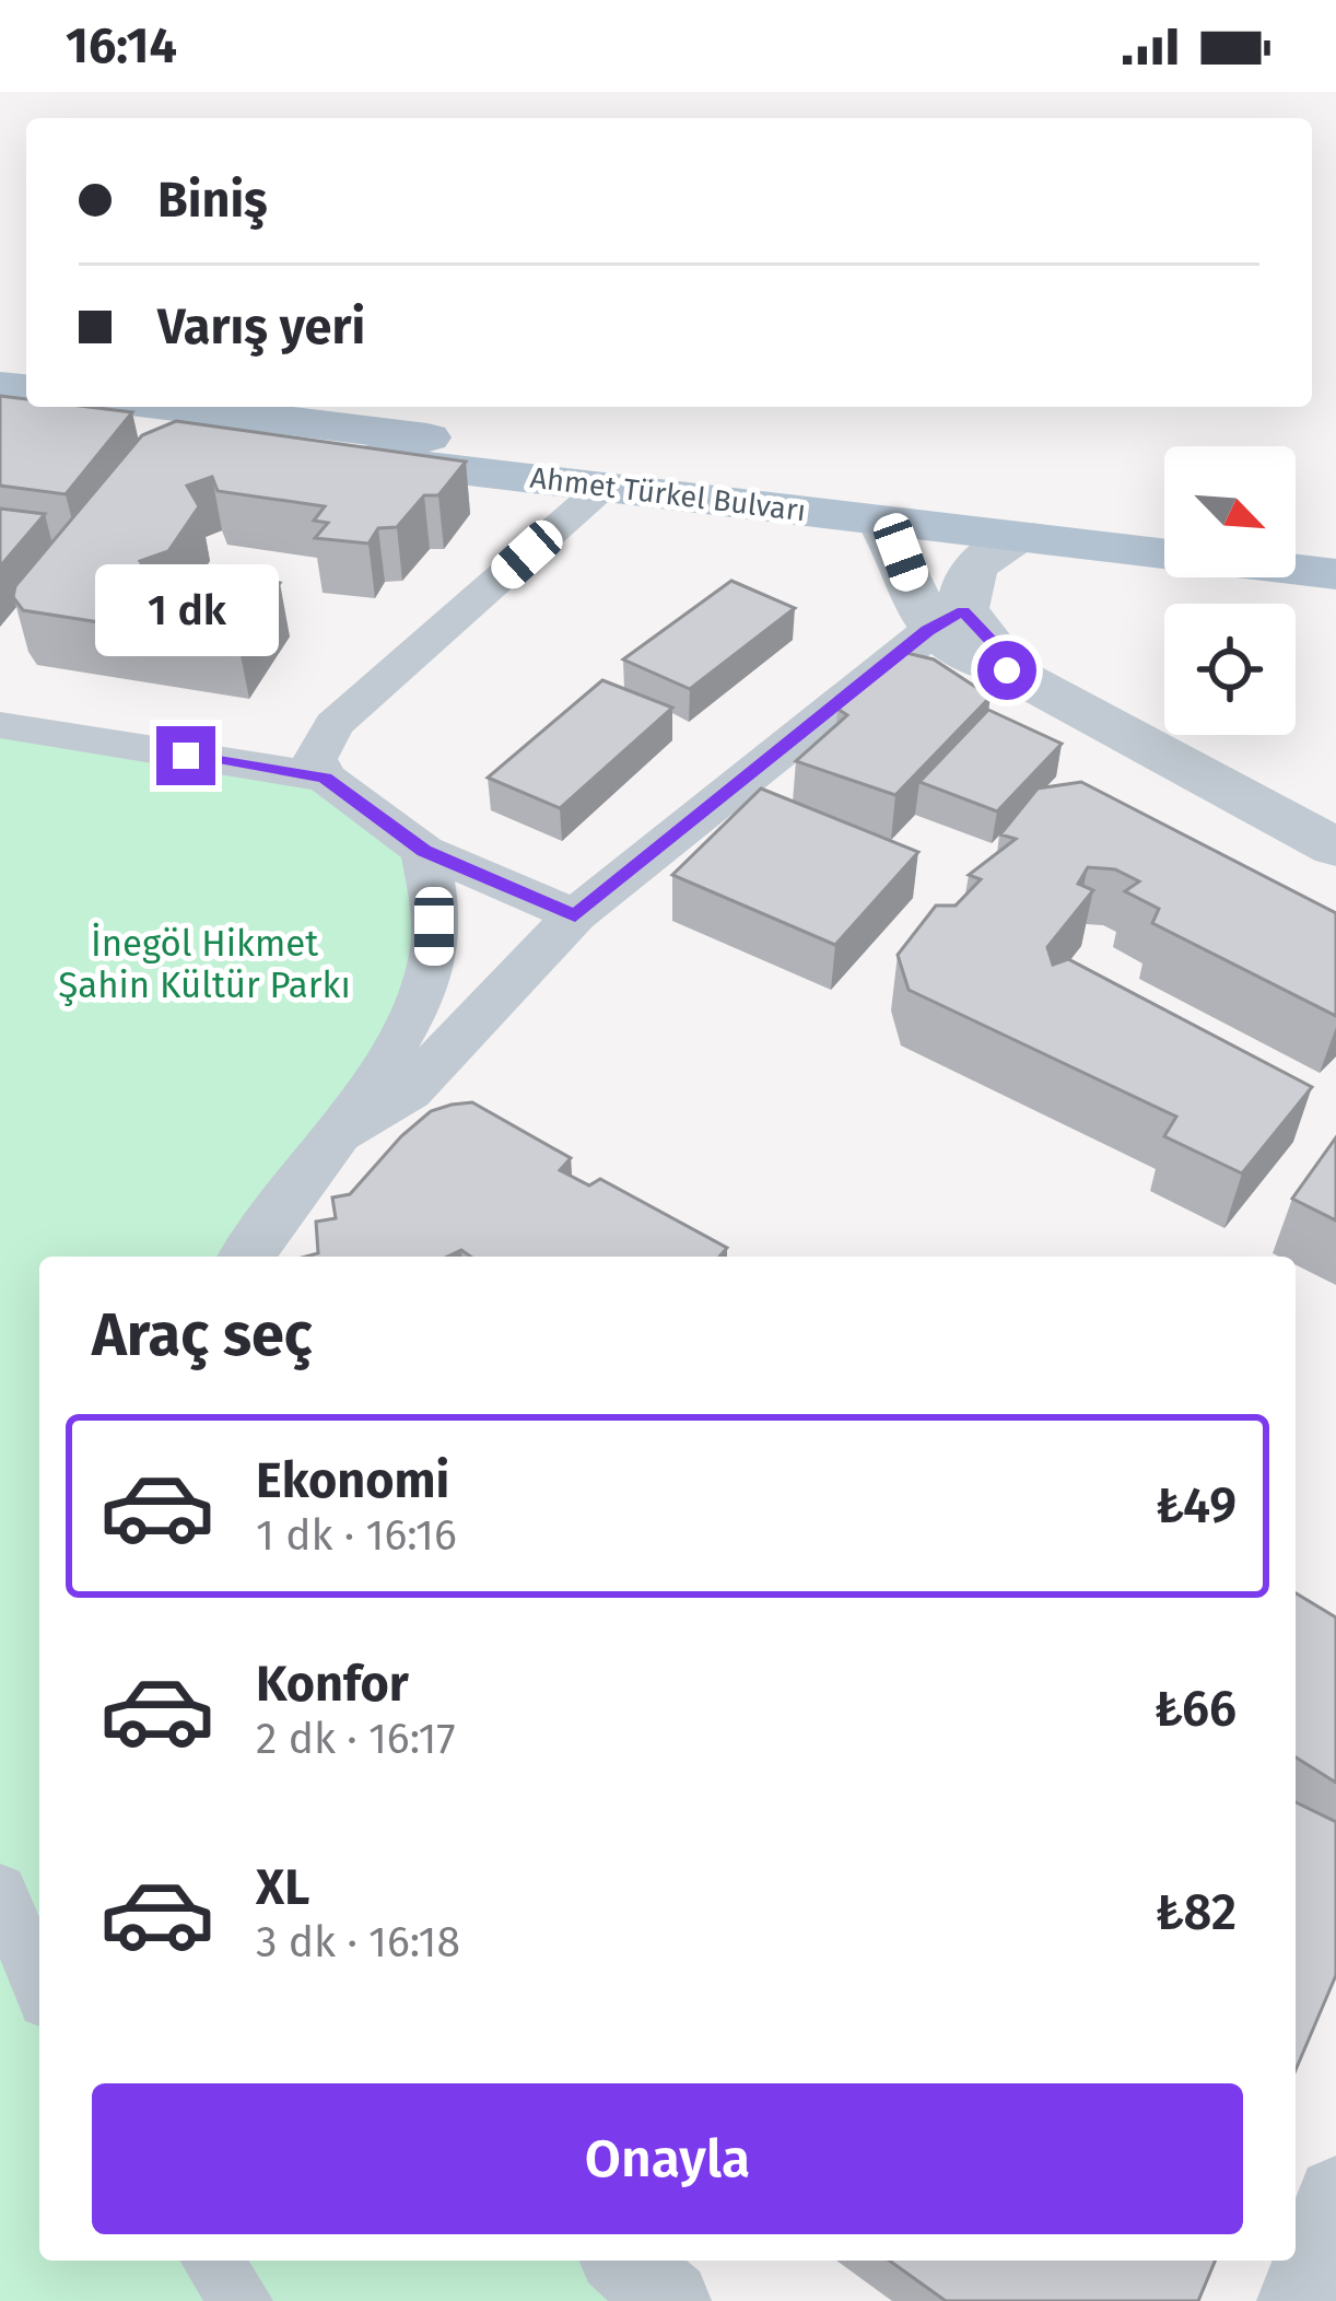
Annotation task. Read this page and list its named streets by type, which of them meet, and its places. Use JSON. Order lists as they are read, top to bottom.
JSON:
{
  "streets": {
    "main road": ["Ahmet Türkel Bulvarı"]
  },
  "parks": ["İnegöl Hikmet Şahin Kültür Parkı"],
  "north": "bottom right",
  "page": {
    "status": "16:14",
    "banner": ["Biniş", "Varış yeri"],
    "bubble": "1 dk",
    "heading": "Araç seç",
    "list": [
      {
        "name": "Ekonomi",
        "note": "1 dk · 16:16",
        "value": "₺49"
      },
      {
        "name": "Konfor",
        "note": "2 dk · 16:17",
        "value": "₺66"
      },
      {
        "name": "XL",
        "note": "3 dk · 16:18",
        "value": "₺82"
      }
    ],
    "buttons": "Onayla"
  }
}
